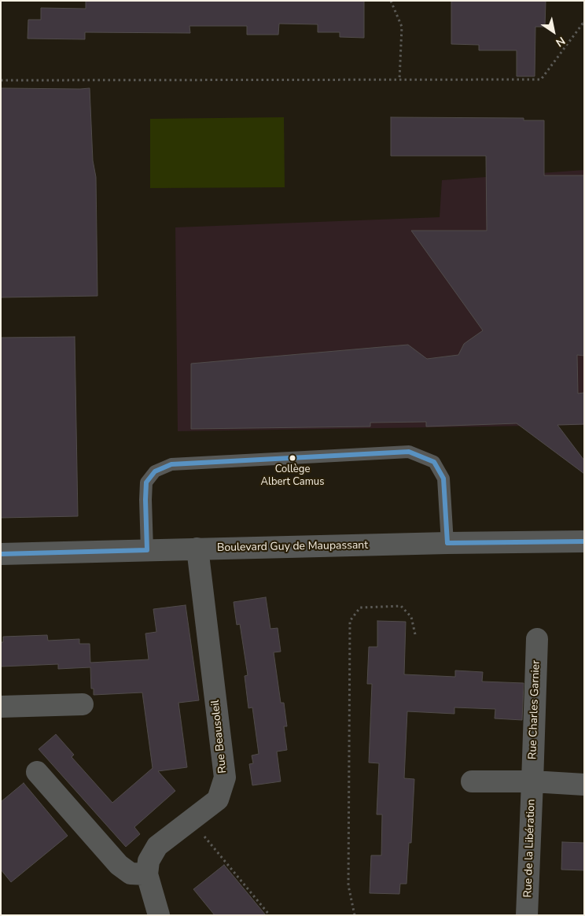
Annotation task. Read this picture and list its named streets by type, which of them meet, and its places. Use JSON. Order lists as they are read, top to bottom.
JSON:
{
  "streets": {
    "street": [
      "Boulevard Guy de Maupassant",
      "Rue Charles Garnier",
      "Rue Beausoleil",
      "Rue de la Libération"
    ]
  },
  "crossings": [
    ["Boulevard Guy de Maupassant", "Rue Beausoleil"],
    ["Rue Charles Garnier", "Rue de la Libération"]
  ],
  "places": ["Collège Albert Camus"],
  "north": "bottom right"
}
